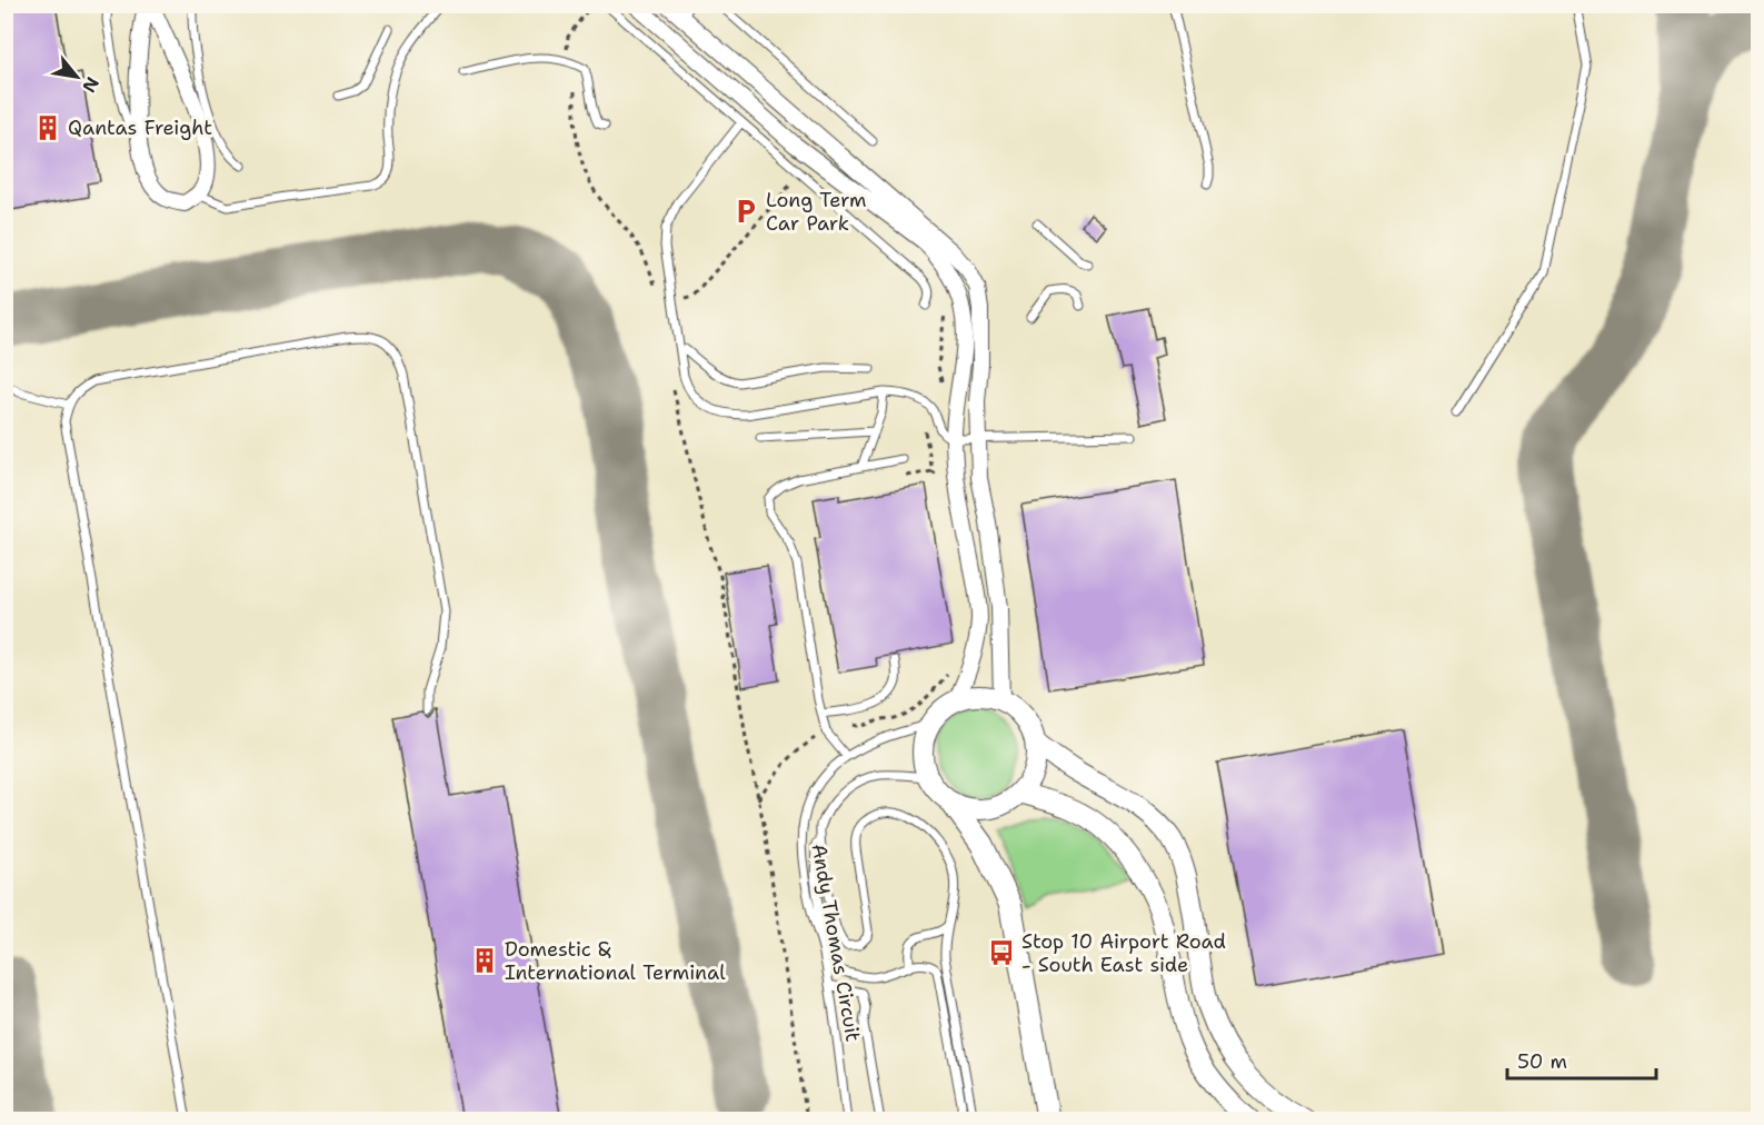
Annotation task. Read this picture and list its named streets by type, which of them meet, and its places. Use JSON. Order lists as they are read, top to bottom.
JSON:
{
  "streets": {
    "lane": ["Andy Thomas Circuit"]
  },
  "places": {
    "building": ["Qantas Freight", "Domestic & International Terminal"],
    "parking": ["Long Term Car Park"],
    "bus stop": ["Stop 10 Airport Road - South East side"]
  },
  "scale_bar": "50 m",
  "north": "bottom right"
}
